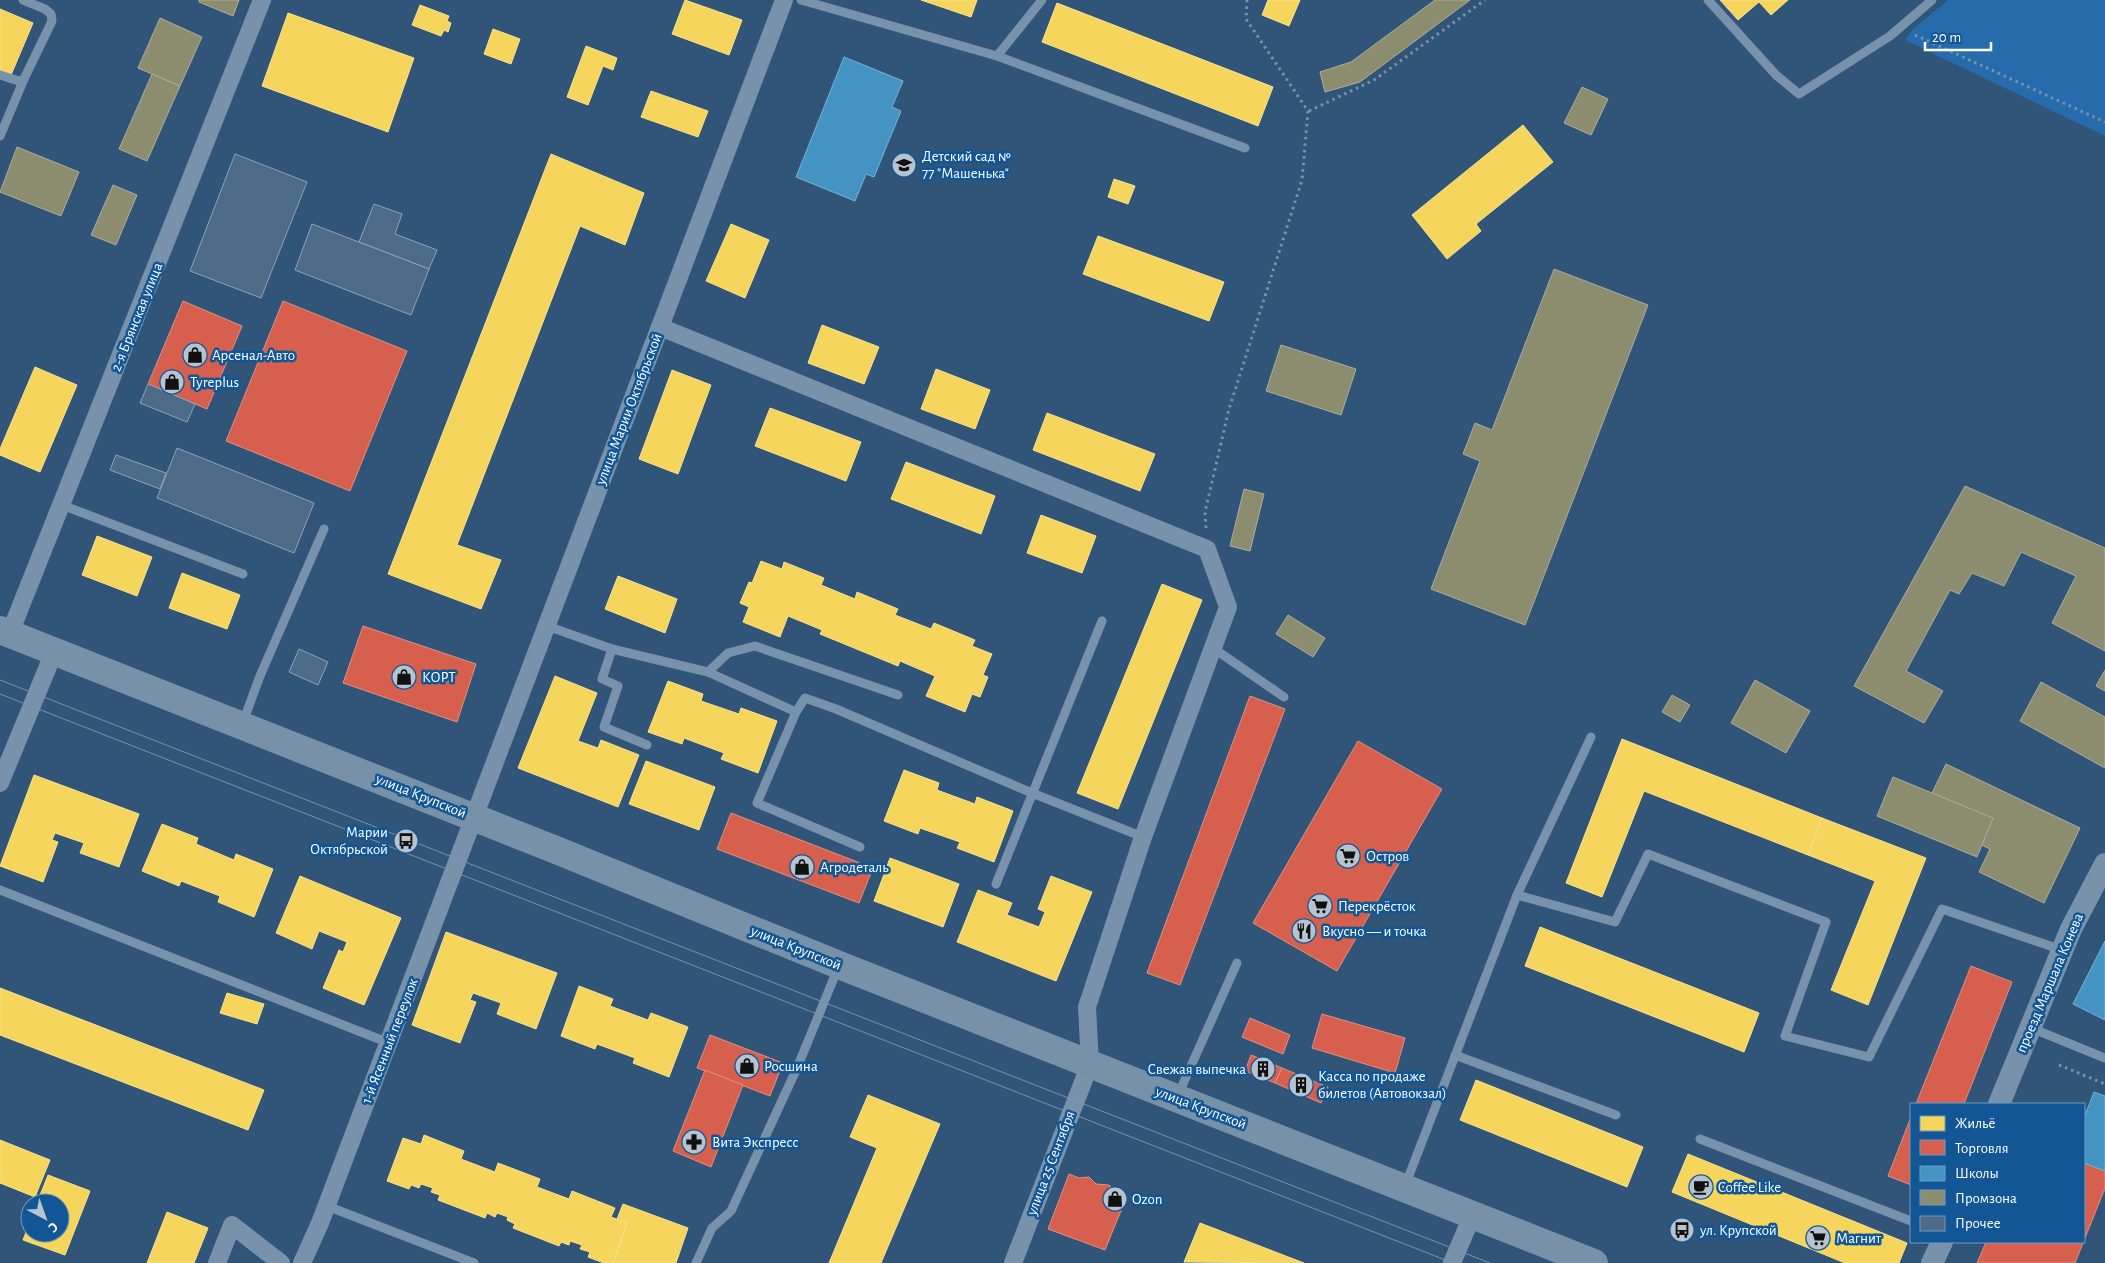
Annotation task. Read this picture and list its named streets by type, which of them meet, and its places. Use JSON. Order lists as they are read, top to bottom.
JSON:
{
  "streets": {
    "main road": ["улица Крупской"],
    "street": [
      "2-я Брянская улица",
      "улица Марии Октябрьской",
      "проезд Маршала Конева",
      "1-й Ясенный переулок",
      "улица 25 Сентября"
    ]
  },
  "crossings": [
    ["2-я Брянская улица", "улица Крупской"],
    ["улица Марии Октябрьской", "улица Крупской"],
    ["улица Марии Октябрьской", "1-й Ясенный переулок"],
    ["улица Крупской", "1-й Ясенный переулок"],
    ["улица Крупской", "улица 25 Сентября"]
  ],
  "places": {
    "school or university": ["Детский сад № 77 \"Машенька\""],
    "shop": [
      "Арсенал-Авто",
      "Tyreplus",
      "КОРТ",
      "Агродеталь",
      "Росшина",
      "Ozon"
    ],
    "bus stop": ["Марии Октябрьской", "ул. Крупской"],
    "supermarket": ["Остров", "Перекрёсток", "Магнит"],
    "restaurant": ["Вкусно — и точка"],
    "building": ["Свежая выпечка", "Касса по продаже билетов (Автовокзал)"],
    "pharmacy": ["Вита Экспресс"],
    "cafe": ["Coffee Like"]
  },
  "legend": [
    "Жильё",
    "Торговля",
    "Школы",
    "Промзона",
    "Прочее"
  ],
  "scale_bar": "20 m",
  "north": "bottom right"
}
